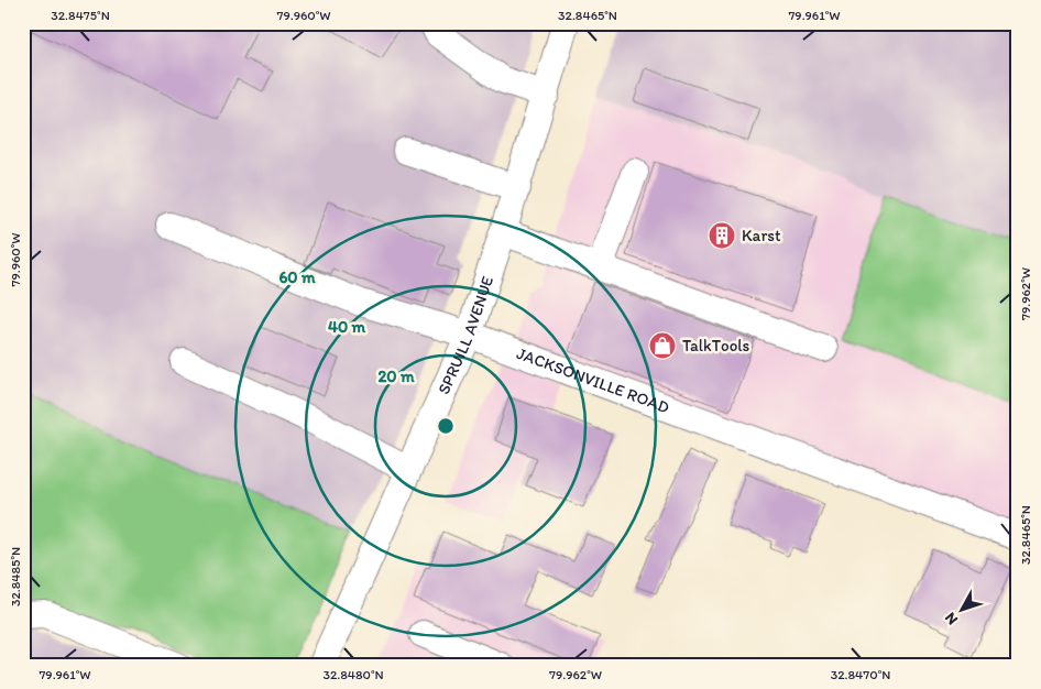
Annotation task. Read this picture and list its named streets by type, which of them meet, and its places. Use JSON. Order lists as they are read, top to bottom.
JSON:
{
  "streets": {
    "street": ["SPRUILL AVENUE", "JACKSONVILLE ROAD"]
  },
  "crossings": [
    ["SPRUILL AVENUE", "JACKSONVILLE ROAD"]
  ],
  "places": {
    "building": ["Karst"],
    "shop": ["TalkTools"]
  },
  "north": "bottom left",
  "coordinates": [
    "32.8475°N",
    "79.960°W",
    "32.8465°N",
    "79.961°W",
    "79.962°W",
    "32.8485°N",
    "32.8480°N",
    "32.8470°N"
  ],
  "rings": ["60 m", "40 m", "20 m"]
}
